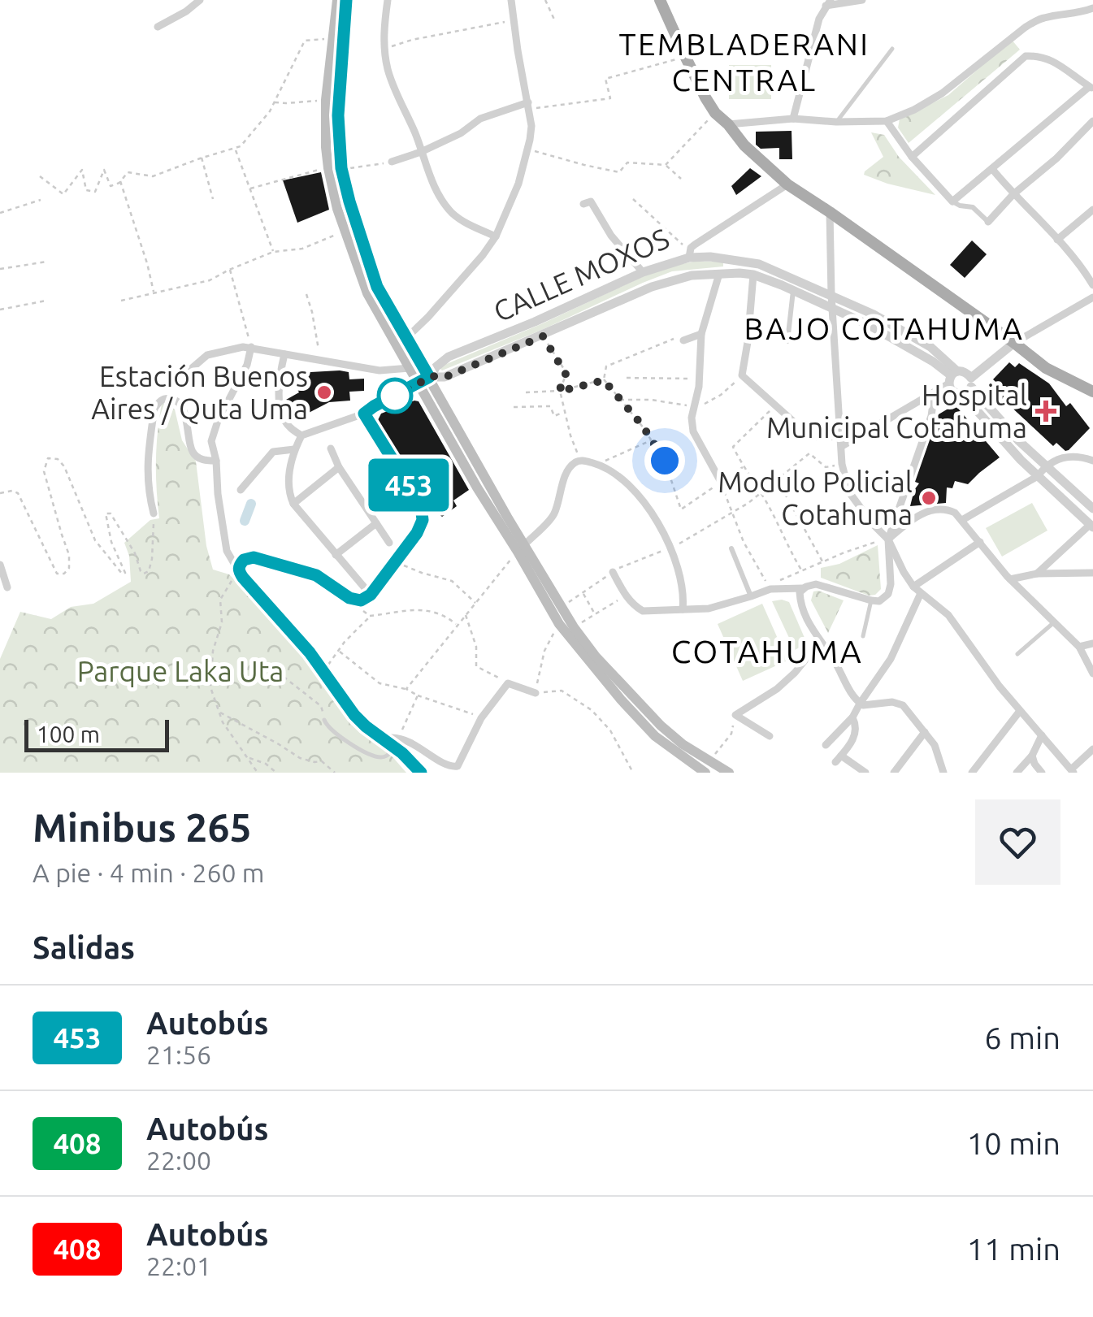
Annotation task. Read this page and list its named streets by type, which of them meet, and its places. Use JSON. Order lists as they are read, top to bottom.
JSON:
{
  "streets": {
    "main road": ["CALLE MOXOS"]
  },
  "districts": ["TEMBLADERANI CENTRAL", "BAJO COTAHUMA", "COTAHUMA"],
  "parks": ["Parque Laka Uta"],
  "places": {
    "other": ["Estación Buenos Aires / Quta Uma", "Modulo Policial Cotahuma"],
    "health": ["Hospital Municipal Cotahuma"]
  },
  "lines": ["bus line 453"],
  "scale_bar": "100 m",
  "page": {
    "on_map": "453",
    "scale": "100 m",
    "heading": [
      ["Minibus 265", "A pie · 4 min · 260 m"],
      "Salidas"
    ],
    "list": [
      {
        "mark": "453",
        "name": "Autobús",
        "note": "21:56",
        "value": "6 min"
      },
      {
        "mark": "408",
        "name": "Autobús",
        "note": "22:00",
        "value": "10 min"
      },
      {
        "mark": "408",
        "name": "Autobús",
        "note": "22:01",
        "value": "11 min"
      }
    ]
  }
}
